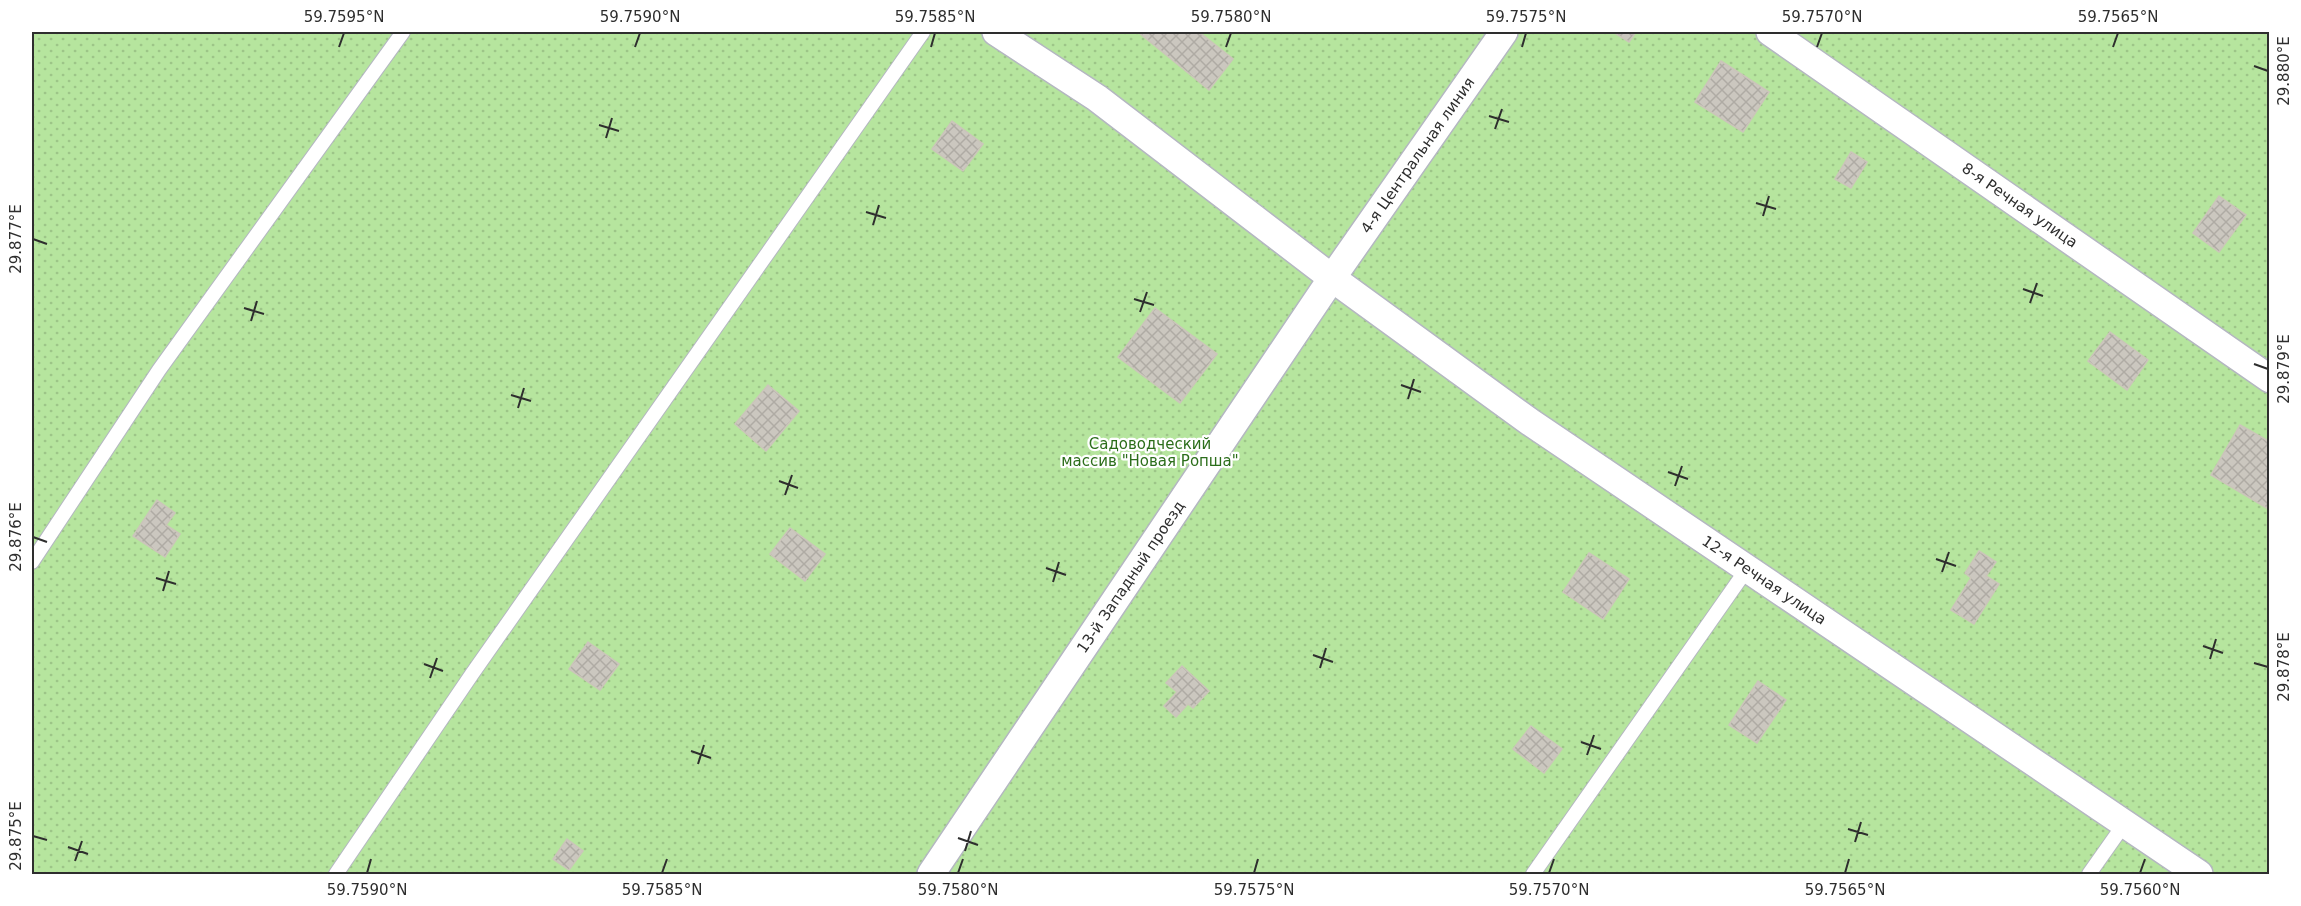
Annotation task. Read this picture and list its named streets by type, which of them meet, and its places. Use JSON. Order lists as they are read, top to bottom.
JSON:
{
  "streets": {
    "street": [
      "4-я Центральная линия",
      "8-я Речная улица",
      "13-й Западный проезд",
      "12-я Речная улица"
    ]
  },
  "crossings": [
    ["4-я Центральная линия", "13-й Западный проезд"],
    ["4-я Центральная линия", "12-я Речная улица"],
    ["13-й Западный проезд", "12-я Речная улица"]
  ],
  "parks": ["Садоводческий массив \"Новая Ропша\""],
  "coordinates": [
    "59.7595°N",
    "59.7590°N",
    "59.7585°N",
    "59.7580°N",
    "59.7575°N",
    "59.7570°N",
    "59.7565°N",
    "29.880°E",
    "29.877°E",
    "29.879°E",
    "29.876°E",
    "29.878°E",
    "29.875°E",
    "59.7560°N"
  ]
}
